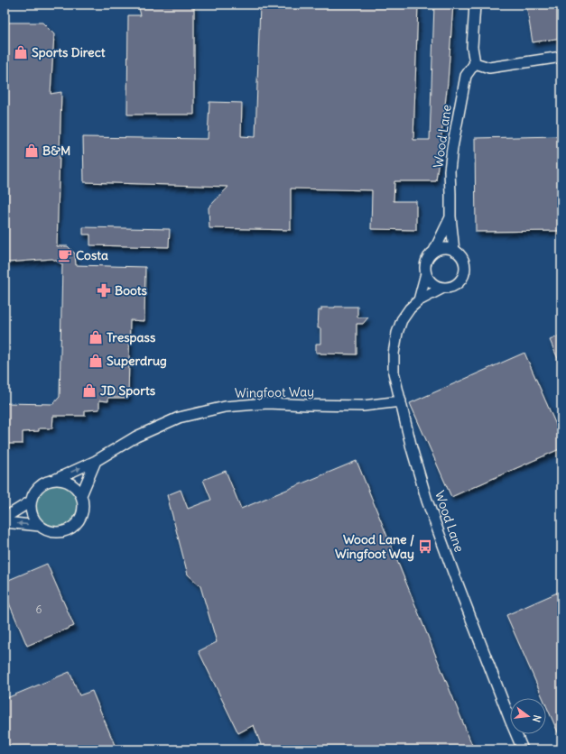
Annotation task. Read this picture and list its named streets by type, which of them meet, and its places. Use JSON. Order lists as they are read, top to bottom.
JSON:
{
  "streets": {
    "street": ["Wood Lane", "Wingfoot Way"]
  },
  "crossings": [
    ["Wood Lane", "Wingfoot Way"]
  ],
  "places": {
    "shop": [
      "Sports Direct",
      "B&M",
      "Trespass",
      "Superdrug",
      "JD Sports"
    ],
    "cafe": ["Costa"],
    "pharmacy": ["Boots"],
    "bus stop": ["Wood Lane / Wingfoot Way"]
  },
  "house_numbers": ["6"],
  "north": "right"
}
